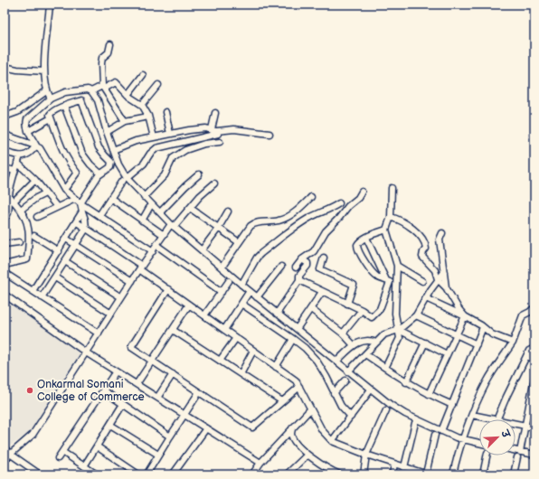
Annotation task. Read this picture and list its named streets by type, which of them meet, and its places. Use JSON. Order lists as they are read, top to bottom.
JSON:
{
  "places": ["Onkarmal Somani College of Commerce"],
  "north": "top right"
}
